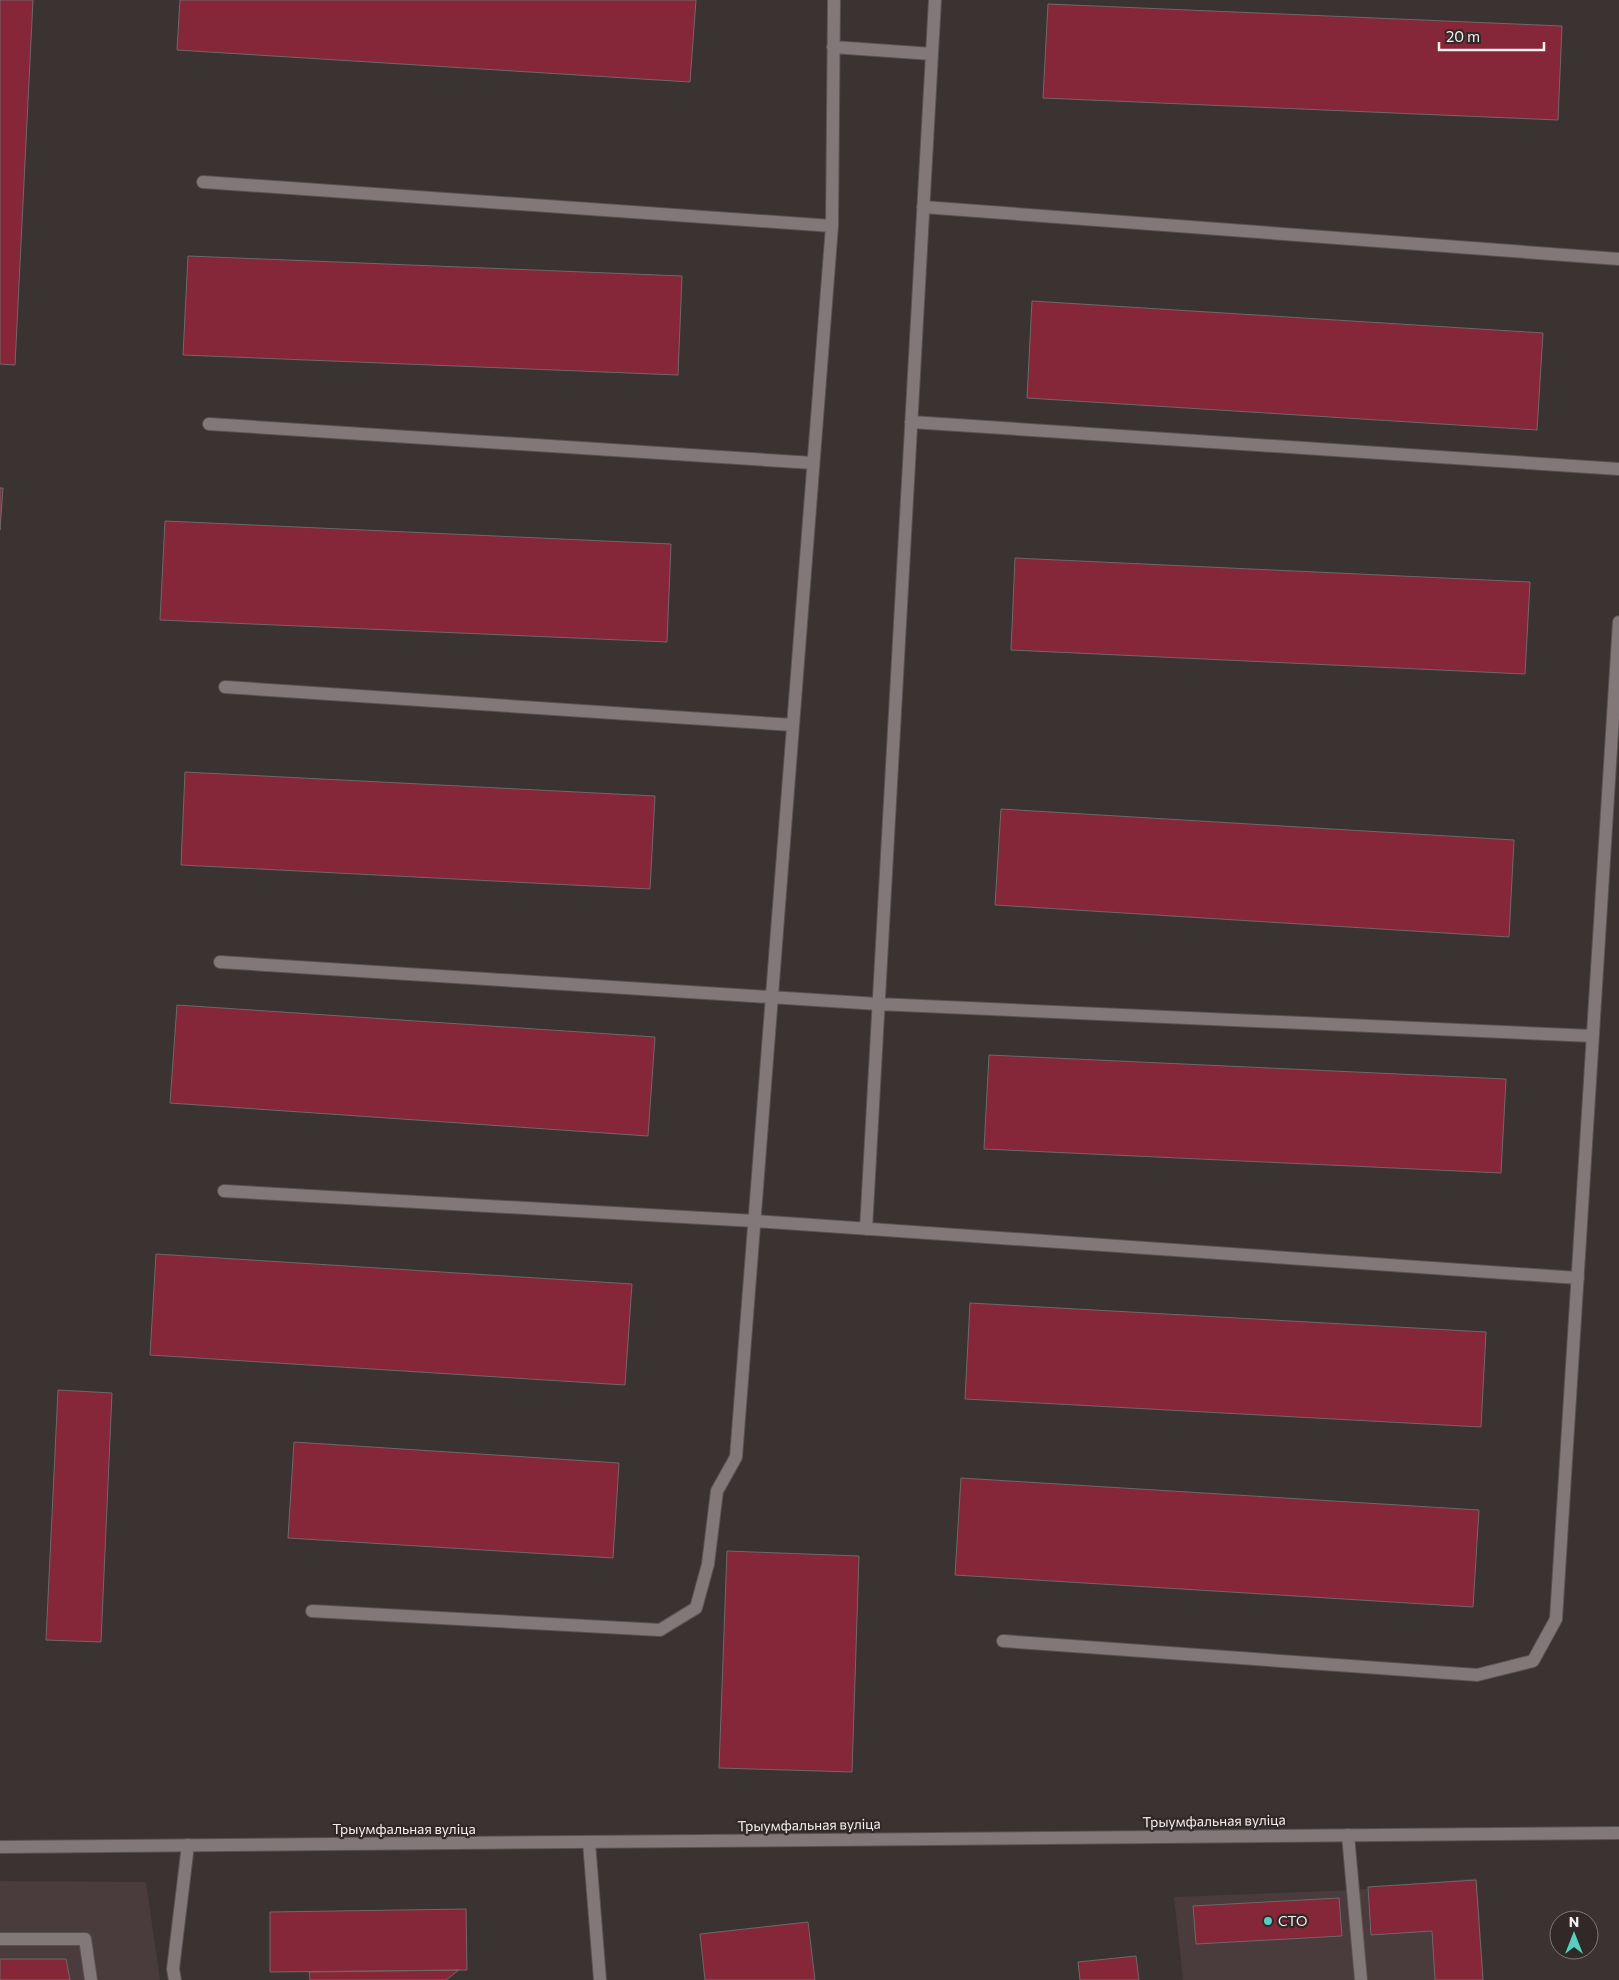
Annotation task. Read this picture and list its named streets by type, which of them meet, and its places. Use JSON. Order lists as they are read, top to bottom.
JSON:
{
  "streets": {
    "street": ["Трыумфальная вуліца"]
  },
  "places": ["СТО"],
  "scale_bar": "20 m",
  "north": "top"
}
